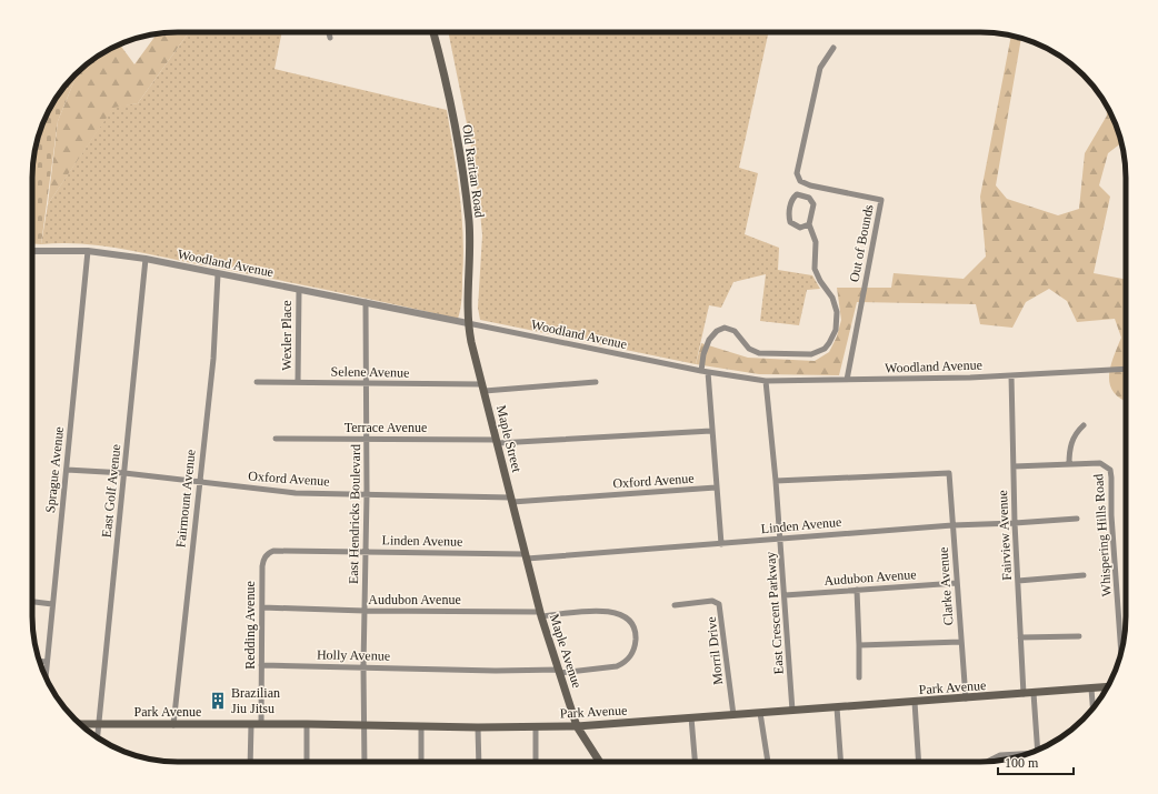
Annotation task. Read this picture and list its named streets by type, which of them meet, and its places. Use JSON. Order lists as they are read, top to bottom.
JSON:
{
  "streets": {
    "main road": [
      "Old Raritan Road",
      "Maple Street",
      "Maple Avenue",
      "Park Avenue"
    ],
    "street": [
      "Out of Bounds",
      "Woodland Avenue",
      "Wexler Place",
      "Selene Avenue",
      "Terrace Avenue",
      "Sprague Avenue",
      "Oxford Avenue",
      "East Golf Avenue",
      "Fairmount Avenue",
      "East Hendricks Boulevard",
      "Linden Avenue",
      "Fairview Avenue",
      "Whispering Hills Road",
      "Audubon Avenue",
      "Clarke Avenue",
      "East Crescent Parkway",
      "Redding Avenue",
      "Morril Drive",
      "Holly Avenue"
    ]
  },
  "crossings": [
    ["Old Raritan Road", "Woodland Avenue"],
    ["Old Raritan Road", "Maple Street"],
    ["Out of Bounds", "Woodland Avenue"],
    ["Woodland Avenue", "Wexler Place"],
    ["Woodland Avenue", "Maple Street"],
    ["Woodland Avenue", "Sprague Avenue"],
    ["Woodland Avenue", "East Golf Avenue"],
    ["Woodland Avenue", "Fairmount Avenue"],
    ["Woodland Avenue", "East Hendricks Boulevard"],
    ["Woodland Avenue", "Fairview Avenue"],
    ["Woodland Avenue", "East Crescent Parkway"],
    ["Wexler Place", "Selene Avenue"],
    ["Selene Avenue", "Maple Street"],
    ["Selene Avenue", "East Hendricks Boulevard"],
    ["Terrace Avenue", "Maple Street"],
    ["Terrace Avenue", "East Hendricks Boulevard"],
    ["Maple Street", "Oxford Avenue"],
    ["Maple Street", "Linden Avenue"],
    ["Maple Street", "Maple Avenue"],
    ["Sprague Avenue", "Oxford Avenue"],
    ["Oxford Avenue", "East Golf Avenue"],
    ["Oxford Avenue", "Fairmount Avenue"],
    ["Oxford Avenue", "East Hendricks Boulevard"],
    ["East Golf Avenue", "Park Avenue"],
    ["Fairmount Avenue", "Park Avenue"],
    ["East Hendricks Boulevard", "Linden Avenue"],
    ["East Hendricks Boulevard", "Audubon Avenue"],
    ["East Hendricks Boulevard", "Holly Avenue"],
    ["East Hendricks Boulevard", "Park Avenue"],
    ["Linden Avenue", "Fairview Avenue"],
    ["Linden Avenue", "Clarke Avenue"],
    ["Linden Avenue", "East Crescent Parkway"],
    ["Linden Avenue", "Redding Avenue"],
    ["Linden Avenue", "Maple Avenue"],
    ["Fairview Avenue", "Whispering Hills Road"],
    ["Fairview Avenue", "Park Avenue"],
    ["Audubon Avenue", "Clarke Avenue"],
    ["Audubon Avenue", "East Crescent Parkway"],
    ["Audubon Avenue", "Redding Avenue"],
    ["Audubon Avenue", "Maple Avenue"],
    ["Audubon Avenue", "Holly Avenue"],
    ["Clarke Avenue", "East Crescent Parkway"],
    ["Clarke Avenue", "Park Avenue"],
    ["East Crescent Parkway", "Park Avenue"],
    ["Redding Avenue", "Holly Avenue"],
    ["Redding Avenue", "Park Avenue"],
    ["Maple Avenue", "Holly Avenue"],
    ["Maple Avenue", "Park Avenue"],
    ["Morril Drive", "Park Avenue"]
  ],
  "places": {
    "building": ["Brazilian Jiu Jitsu"]
  },
  "scale_bar": "100 m"
}
